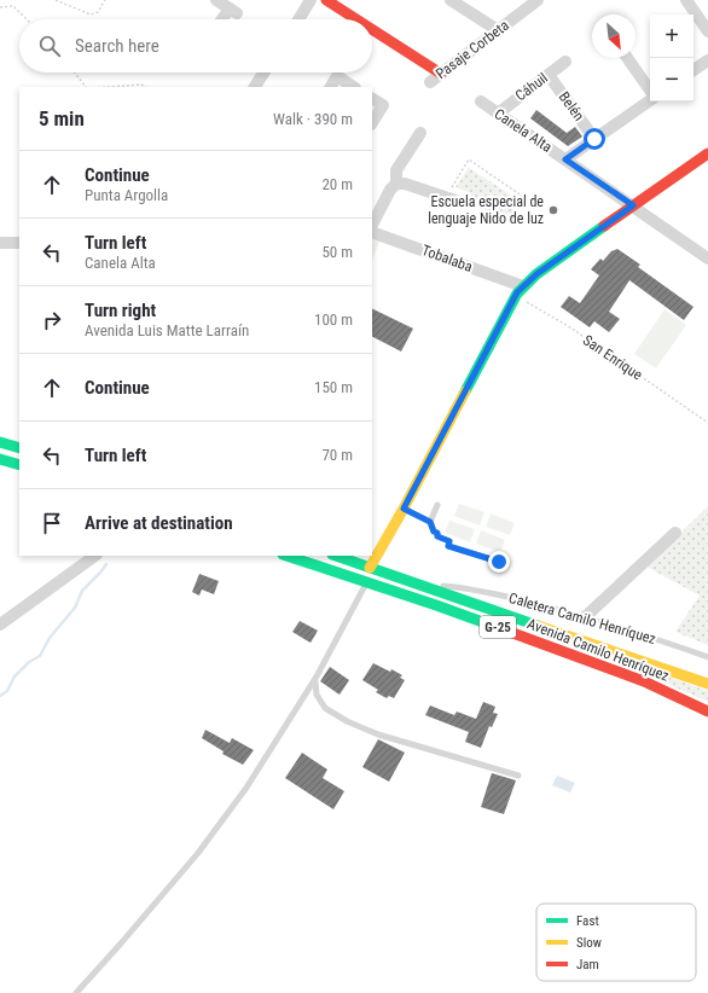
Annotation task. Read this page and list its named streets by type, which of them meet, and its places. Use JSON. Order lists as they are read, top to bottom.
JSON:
{
  "streets": {
    "main road": ["G-25", "Avenida Camilo Henríquez"],
    "street": [
      "Pasaje Corbeta",
      "Cáhuil",
      "Belén",
      "Canela Alta",
      "Tobalaba"
    ],
    "lane": ["Caletera Camilo Henríquez"],
    "path": ["San Enrique"]
  },
  "crossings": [
    ["Cáhuil", "Belén"],
    ["Cáhuil", "Canela Alta"],
    ["Caletera Camilo Henríquez", "Avenida Camilo Henríquez"]
  ],
  "places": ["Escuela especial de lenguaje Nido de luz"],
  "legend": ["Fast", "Slow", "Jam"],
  "north": "bottom right",
  "page": {
    "map_buttons": ["+", "−"],
    "search": "Search here",
    "heading": ["5 min", "Walk · 390 m"],
    "list": [
      ["Continue", "Punta Argolla", "20 m"],
      ["Turn left", "Canela Alta", "50 m"],
      ["Turn right", "Avenida Luis Matte Larraín", "100 m"],
      ["Continue", "150 m"],
      ["Turn left", "70 m"],
      "Arrive at destination"
    ]
  }
}
